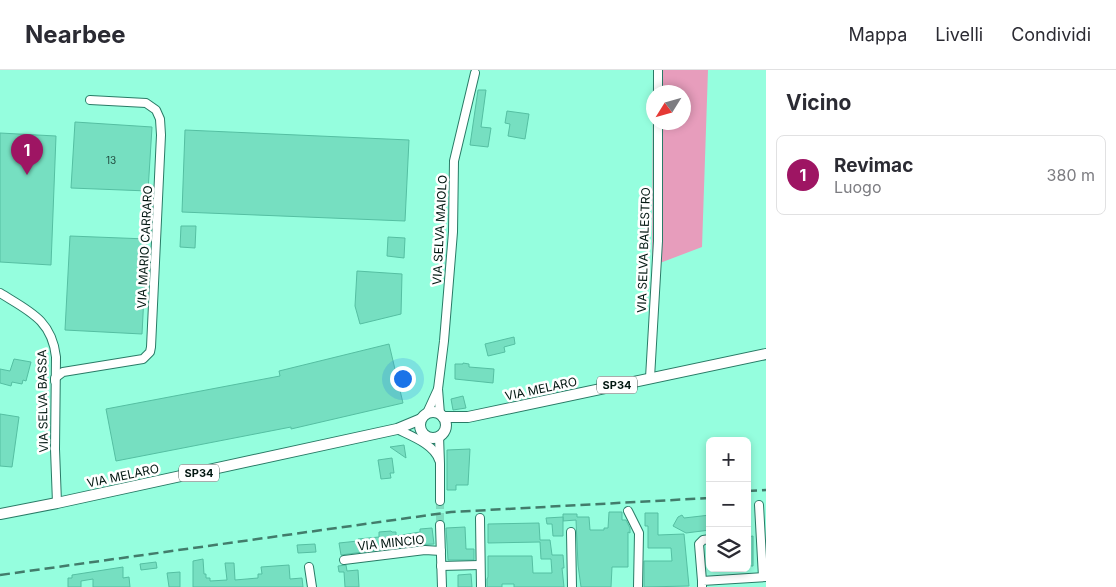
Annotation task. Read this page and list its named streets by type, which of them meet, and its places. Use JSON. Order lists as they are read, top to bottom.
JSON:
{
  "streets": {
    "main road": ["SP34", "VIA MELARO"],
    "street": [
      "VIA SELVA MAIOLO",
      "VIA MARIO CARRARO",
      "VIA SELVA BALESTRO",
      "VIA SELVA BASSA",
      "VIA MINCIO"
    ]
  },
  "crossings": [
    ["VIA SELVA MAIOLO", "VIA MELARO"],
    ["VIA MARIO CARRARO", "VIA SELVA BASSA"],
    ["VIA SELVA BALESTRO", "VIA MELARO"],
    ["VIA MELARO", "VIA SELVA BASSA"]
  ],
  "house_numbers": ["13"],
  "north": "bottom left",
  "page": {
    "header": "Nearbee",
    "nav": ["Mappa", "Livelli", "Condividi"],
    "heading": "Vicino",
    "pins": "1",
    "list": [
      {
        "mark": "1",
        "name": "Revimac",
        "note": "Luogo",
        "value": "380 m"
      }
    ],
    "map_buttons": ["+", "−"]
  }
}
